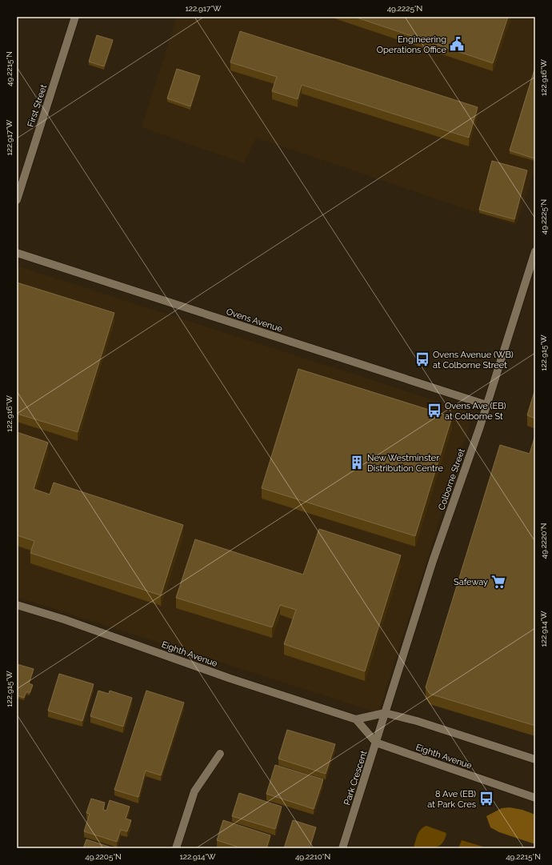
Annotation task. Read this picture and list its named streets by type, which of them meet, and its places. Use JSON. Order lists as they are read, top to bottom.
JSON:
{
  "streets": {
    "street": [
      "First Street",
      "Ovens Avenue",
      "Colborne Street",
      "Eighth Avenue",
      "Park Crescent"
    ]
  },
  "crossings": [
    ["Ovens Avenue", "Colborne Street"],
    ["Colborne Street", "Park Crescent"],
    ["Eighth Avenue", "Park Crescent"]
  ],
  "places": {
    "public building": ["Engineering Operations Office"],
    "bus stop": ["Ovens Avenue (WB) at Colborne Street", "Ovens Ave (EB) at Colborne St", "8 Ave (EB) at Park Cres"],
    "building": ["New Westminster Distribution Centre"],
    "supermarket": ["Safeway"]
  },
  "coordinates": [
    "122.917°W",
    "49.2225°N",
    "49.2215°N",
    "122.916°W",
    "122.915°W",
    "49.2220°N",
    "122.914°W",
    "49.2205°N",
    "49.2210°N"
  ]
}
